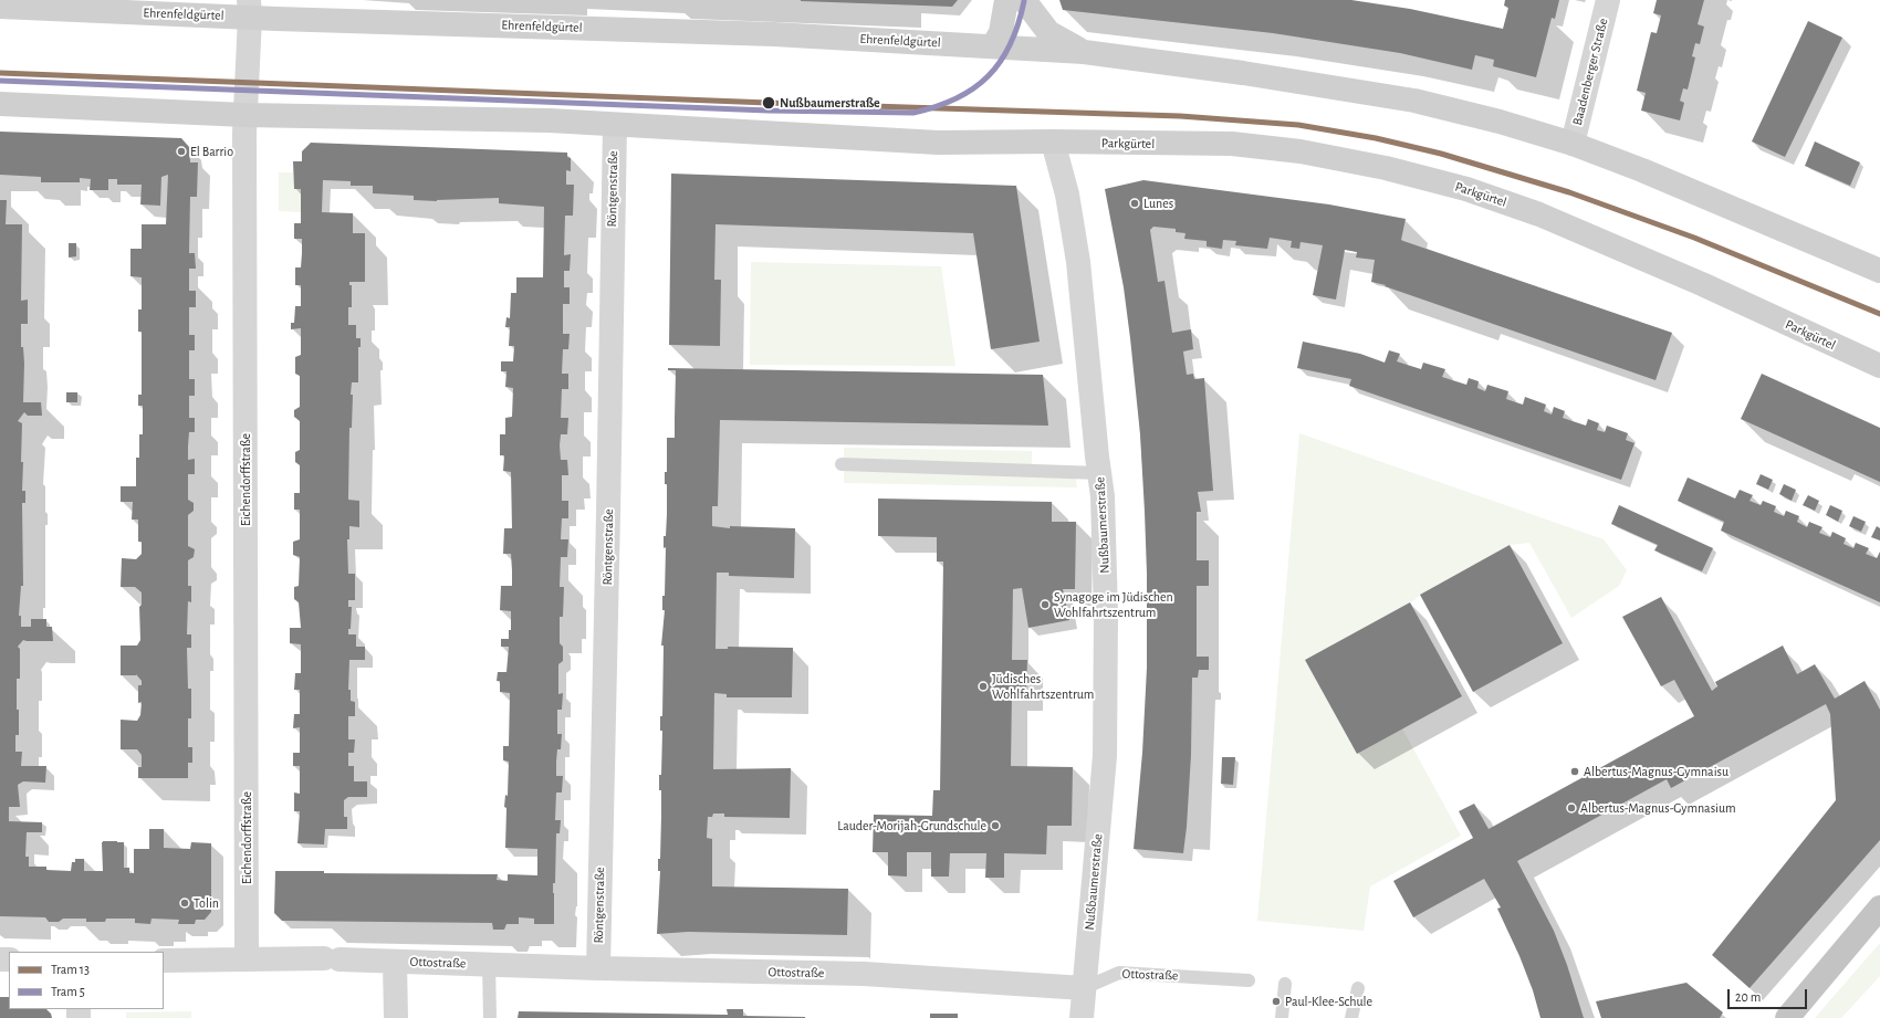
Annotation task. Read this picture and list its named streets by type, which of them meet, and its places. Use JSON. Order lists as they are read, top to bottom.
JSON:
{
  "streets": {
    "main road": ["Ehrenfeldgürtel", "Parkgürtel"],
    "street": [
      "Baadenberger Straße",
      "Röntgenstraße",
      "Eichendorffstraße",
      "Nußbaumerstraße",
      "Ottostraße"
    ]
  },
  "crossings": [
    ["Ehrenfeldgürtel", "Eichendorffstraße"],
    ["Parkgürtel", "Nußbaumerstraße"],
    ["Röntgenstraße", "Ottostraße"],
    ["Eichendorffstraße", "Ottostraße"],
    ["Nußbaumerstraße", "Ottostraße"]
  ],
  "places": [
    "Nußbaumerstraße",
    "El Barrio",
    "Lunes",
    "Synagoge im Jüdischen Wohlfahrtszentrum",
    "Jüdisches Wohlfahrtszentrum",
    "Albertus-Magnus-Gymnaisu",
    "Albertus-Magnus-Gymnasium",
    "Lauder-Morijah-Grundschule",
    "Tolin",
    "Paul-Klee-Schule"
  ],
  "lines": ["tram line 5", "tram line 13"],
  "legend": ["Tram 13", "Tram 5"],
  "scale_bar": "20 m"
}
